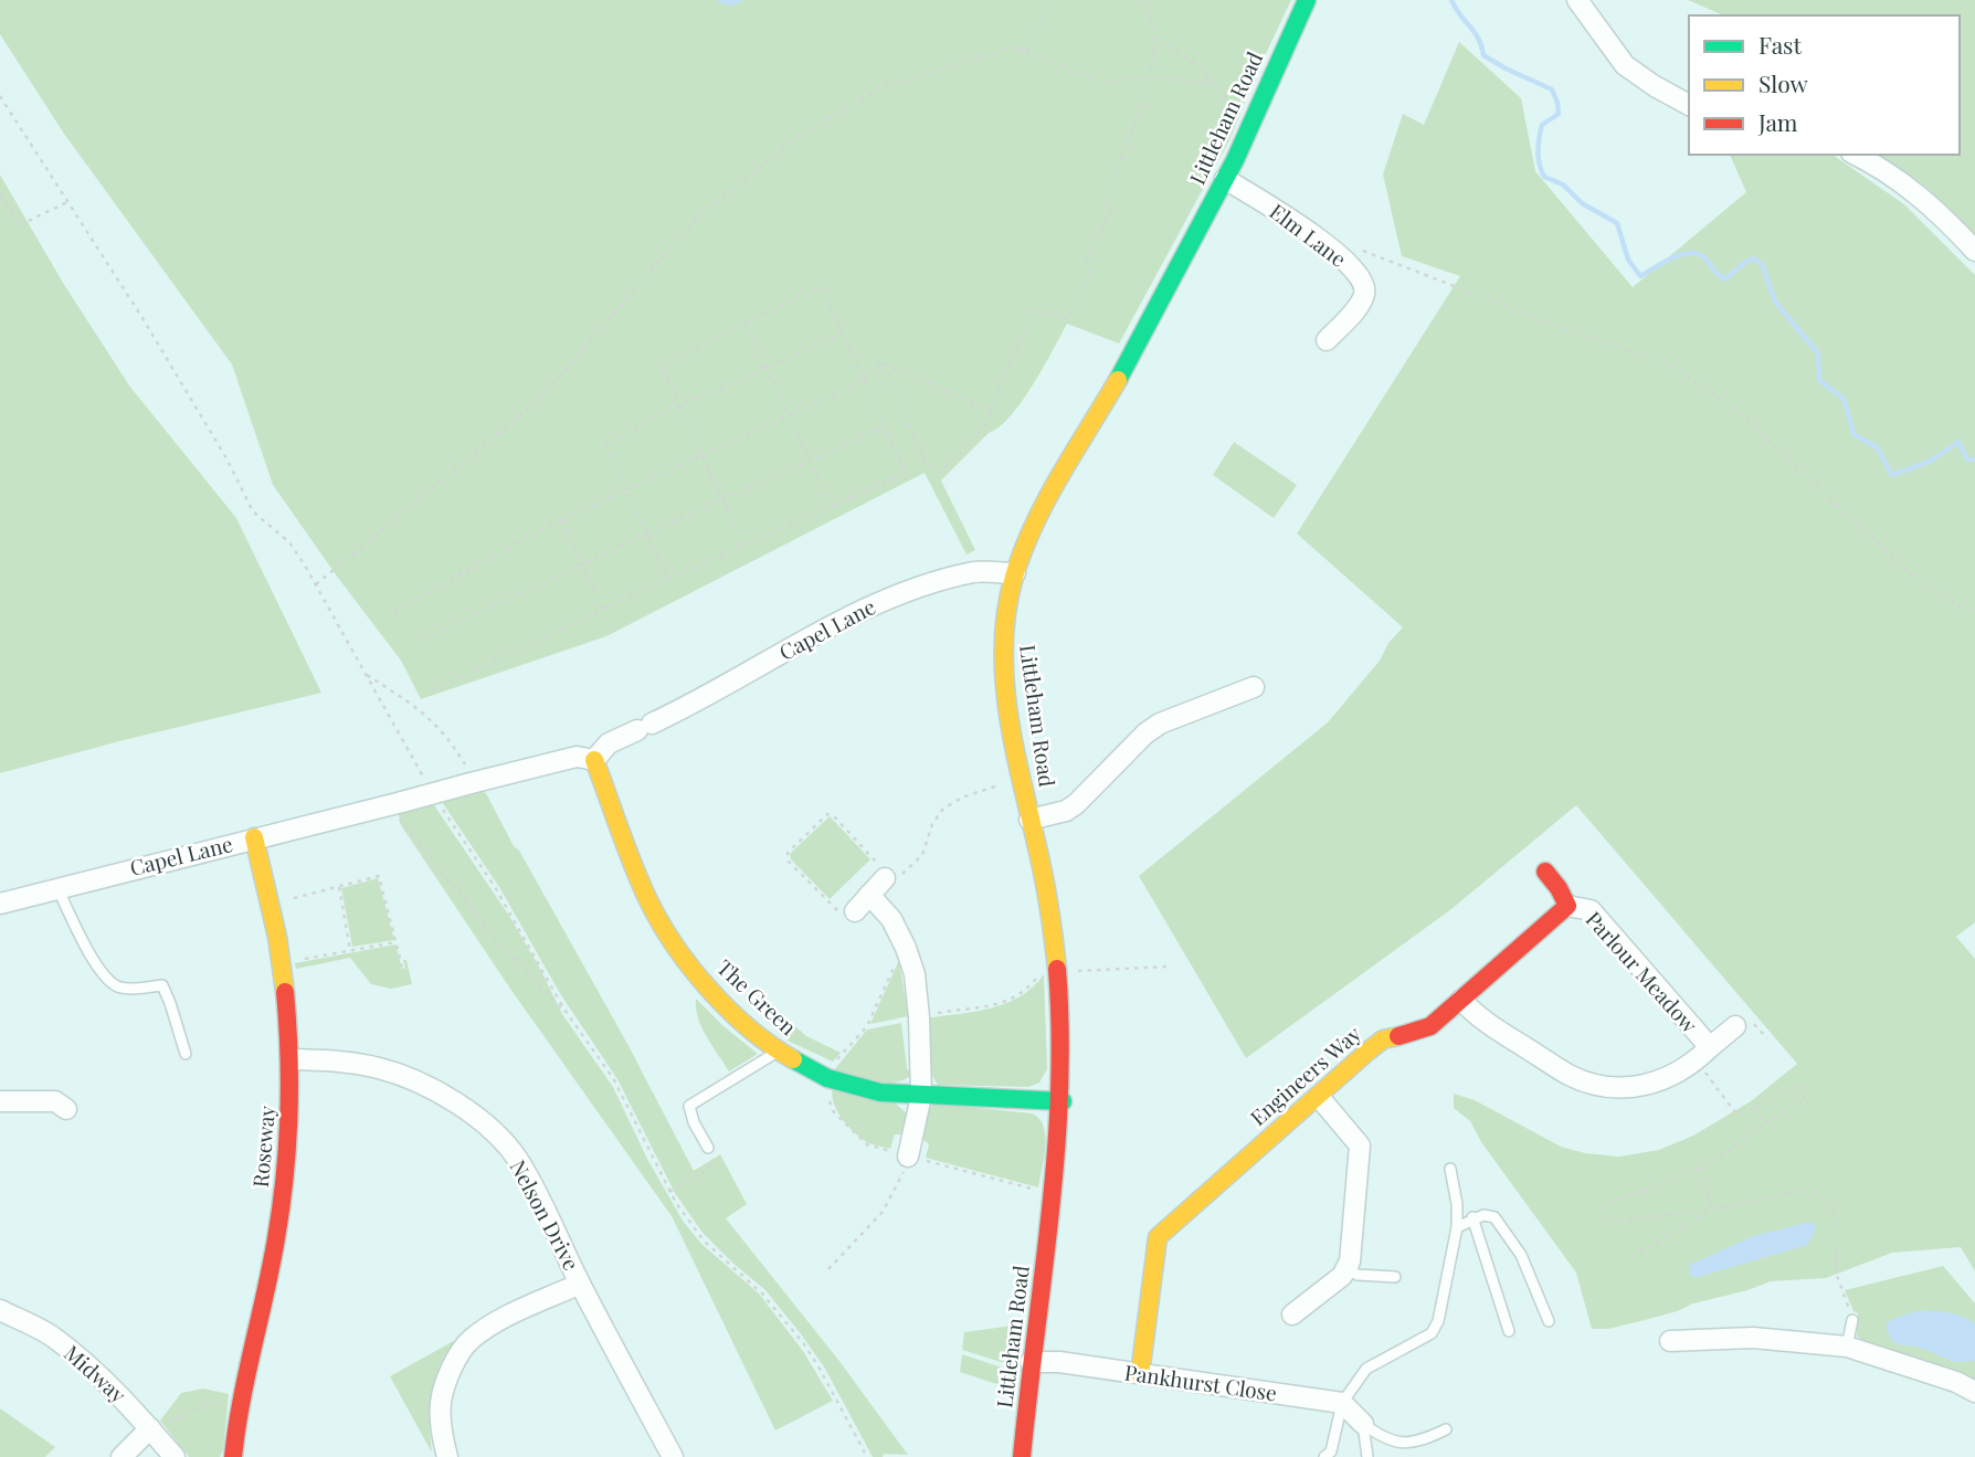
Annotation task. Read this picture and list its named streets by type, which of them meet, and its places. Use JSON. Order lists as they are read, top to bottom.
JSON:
{
  "streets": {
    "street": [
      "Littleham Road",
      "Elm Lane",
      "Capel Lane",
      "Parlour Meadow",
      "The Green",
      "Engineers Way",
      "Roseway",
      "Nelson Drive",
      "Midway",
      "Pankhurst Close"
    ]
  },
  "crossings": [
    ["Littleham Road", "Elm Lane"],
    ["Littleham Road", "Capel Lane"],
    ["Littleham Road", "The Green"],
    ["Littleham Road", "Pankhurst Close"],
    ["Capel Lane", "The Green"],
    ["Capel Lane", "Roseway"],
    ["Parlour Meadow", "Engineers Way"],
    ["Engineers Way", "Pankhurst Close"],
    ["Roseway", "Nelson Drive"]
  ],
  "legend": ["Fast", "Slow", "Jam"]
}
